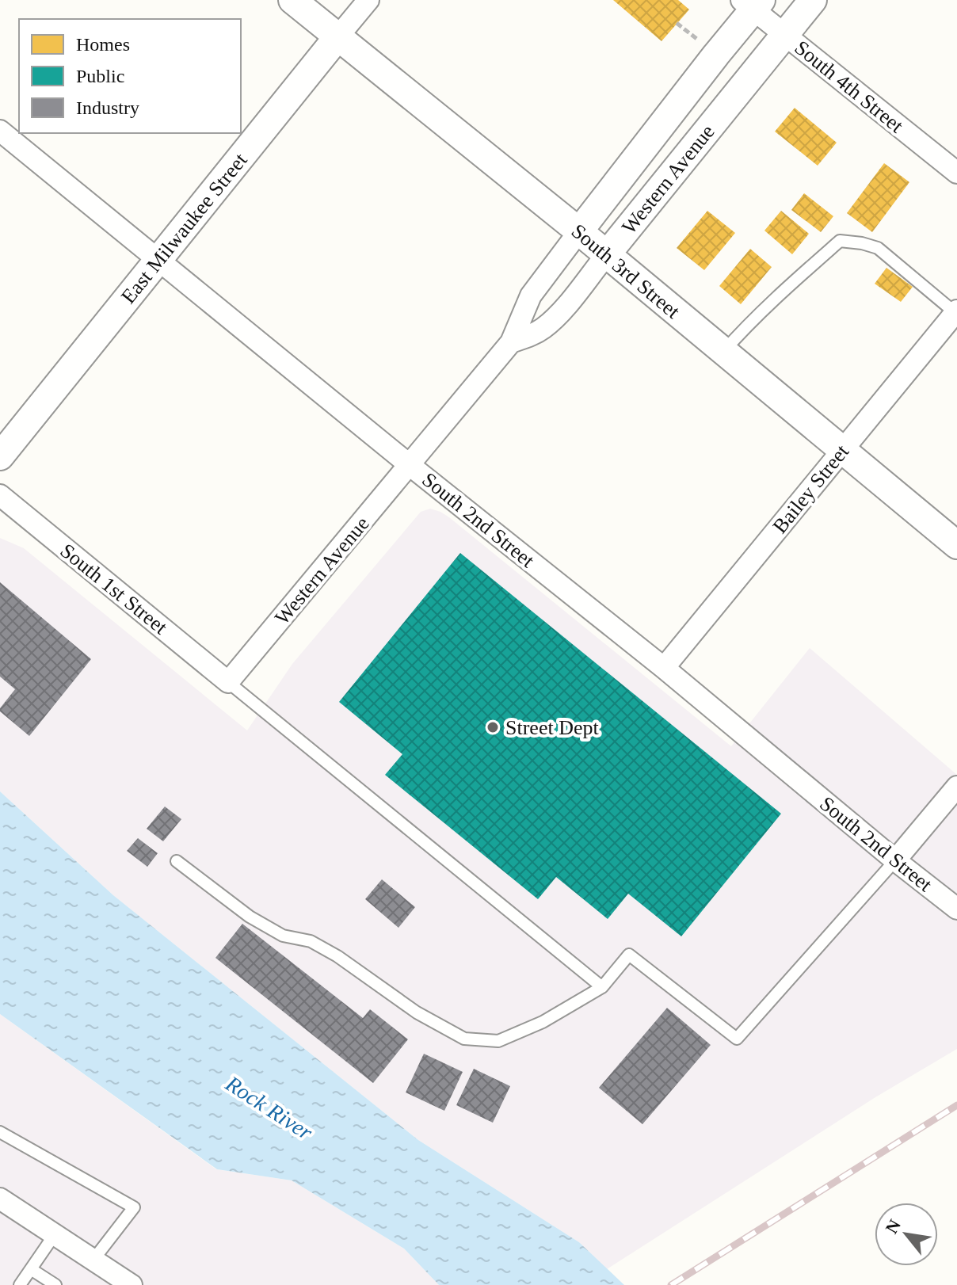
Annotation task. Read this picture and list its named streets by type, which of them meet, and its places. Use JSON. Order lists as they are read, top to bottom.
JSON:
{
  "streets": {
    "street": [
      "South 4th Street",
      "Western Avenue",
      "East Milwaukee Street",
      "South 3rd Street",
      "Bailey Street",
      "South 2nd Street",
      "South 1st Street"
    ]
  },
  "crossings": [
    ["South 4th Street", "Western Avenue"],
    ["Western Avenue", "South 3rd Street"],
    ["Western Avenue", "South 2nd Street"],
    ["Western Avenue", "South 1st Street"],
    ["East Milwaukee Street", "South 3rd Street"],
    ["East Milwaukee Street", "South 2nd Street"],
    ["South 3rd Street", "Bailey Street"],
    ["Bailey Street", "South 2nd Street"]
  ],
  "water": ["Rock River"],
  "places": ["Street Dept"],
  "legend": ["Homes", "Public", "Industry"],
  "north": "top left"
}
